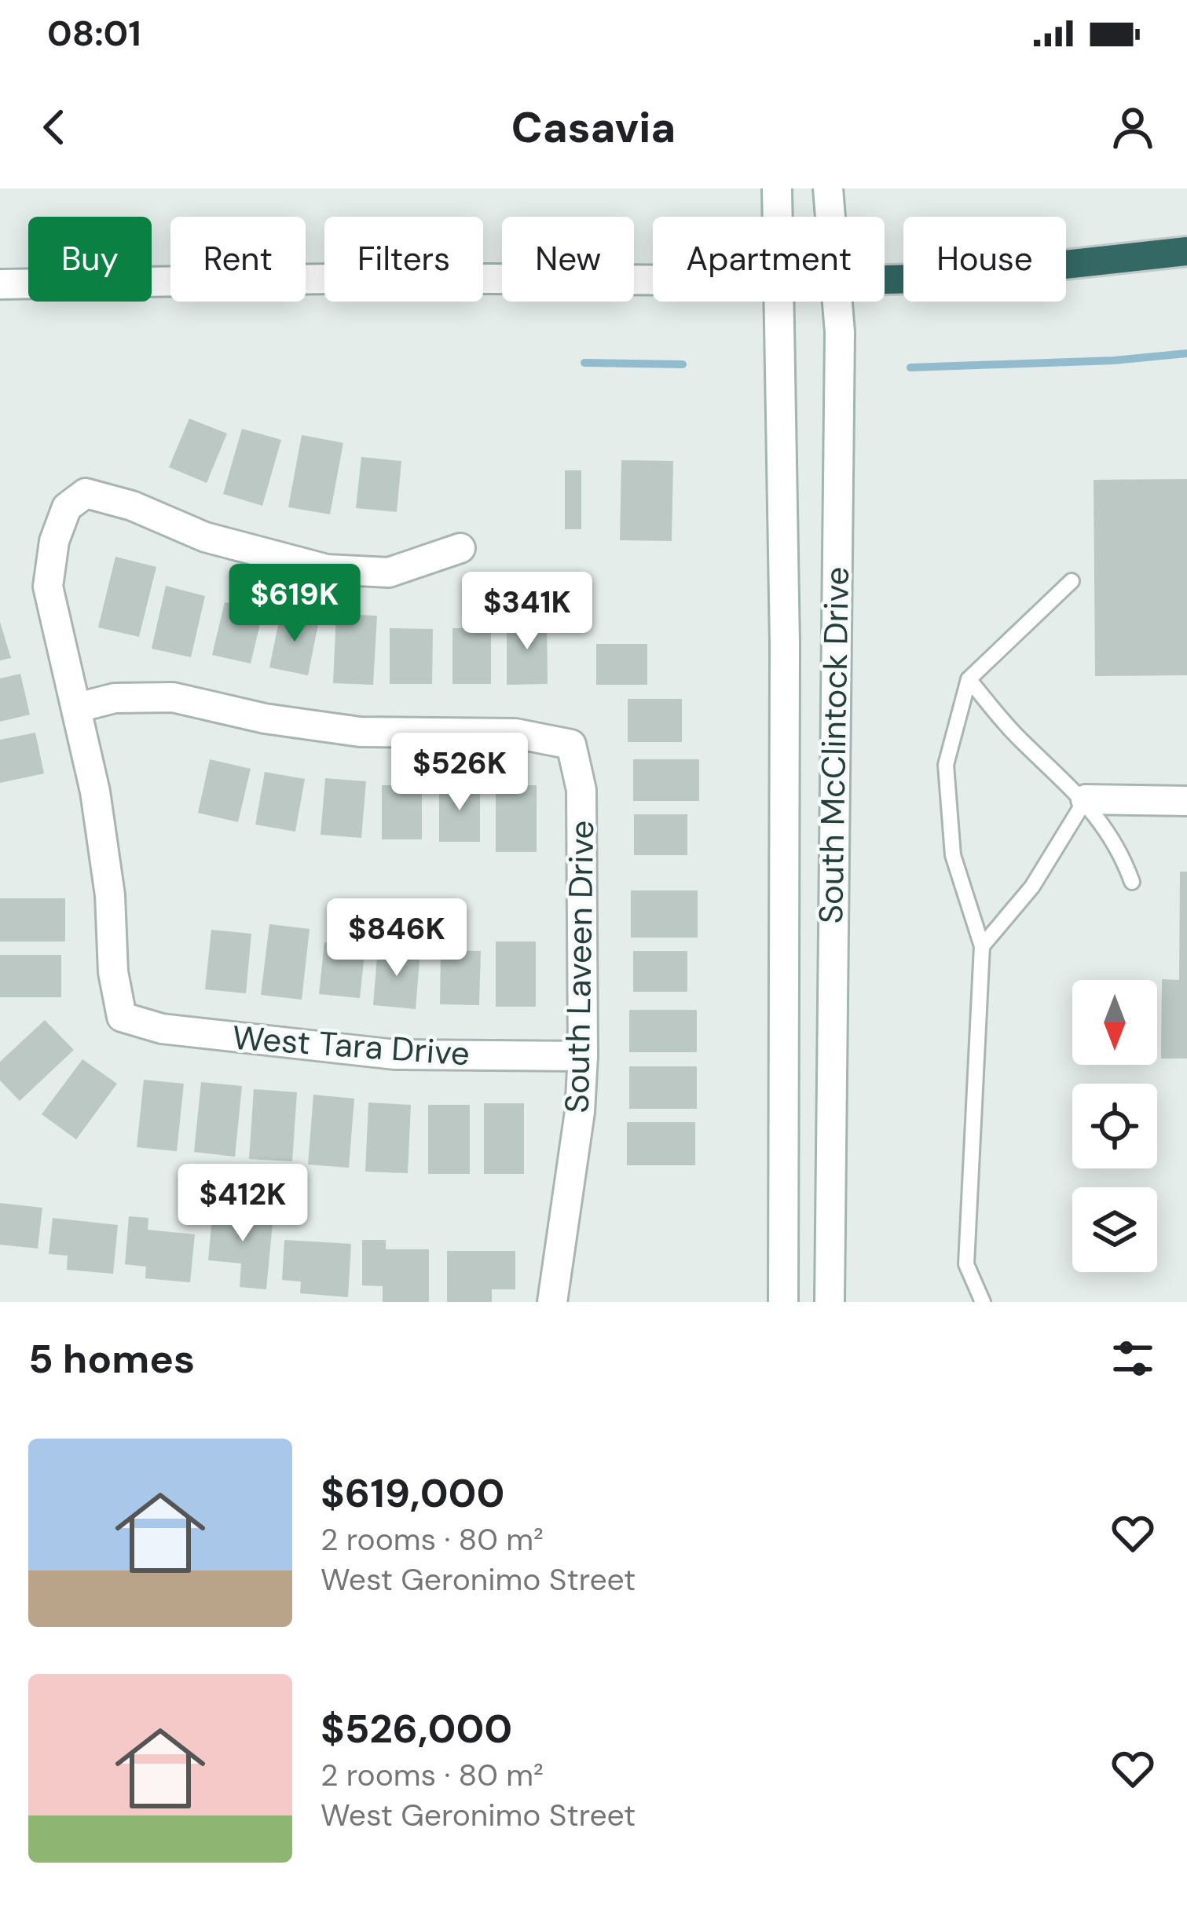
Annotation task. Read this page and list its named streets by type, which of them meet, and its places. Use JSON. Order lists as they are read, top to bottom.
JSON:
{
  "streets": {
    "street": ["South McClintock Drive", "South Laveen Drive", "West Tara Drive"]
  },
  "crossings": [
    ["South Laveen Drive", "West Tara Drive"]
  ],
  "north": "bottom",
  "page": {
    "status": "08:01",
    "header": "Casavia",
    "chip": [
      "Buy",
      "Rent",
      "Filters",
      "New",
      "Apartment",
      "House"
    ],
    "price": [
      "$619K",
      "$341K",
      "$526K",
      "$846K",
      "$412K"
    ],
    "heading": "5 homes",
    "list": [
      {
        "name": "$619,000",
        "note": "2 rooms · 80 m² · West Geronimo Street"
      },
      {
        "name": "$526,000",
        "note": "2 rooms · 80 m² · West Geronimo Street"
      }
    ]
  }
}
